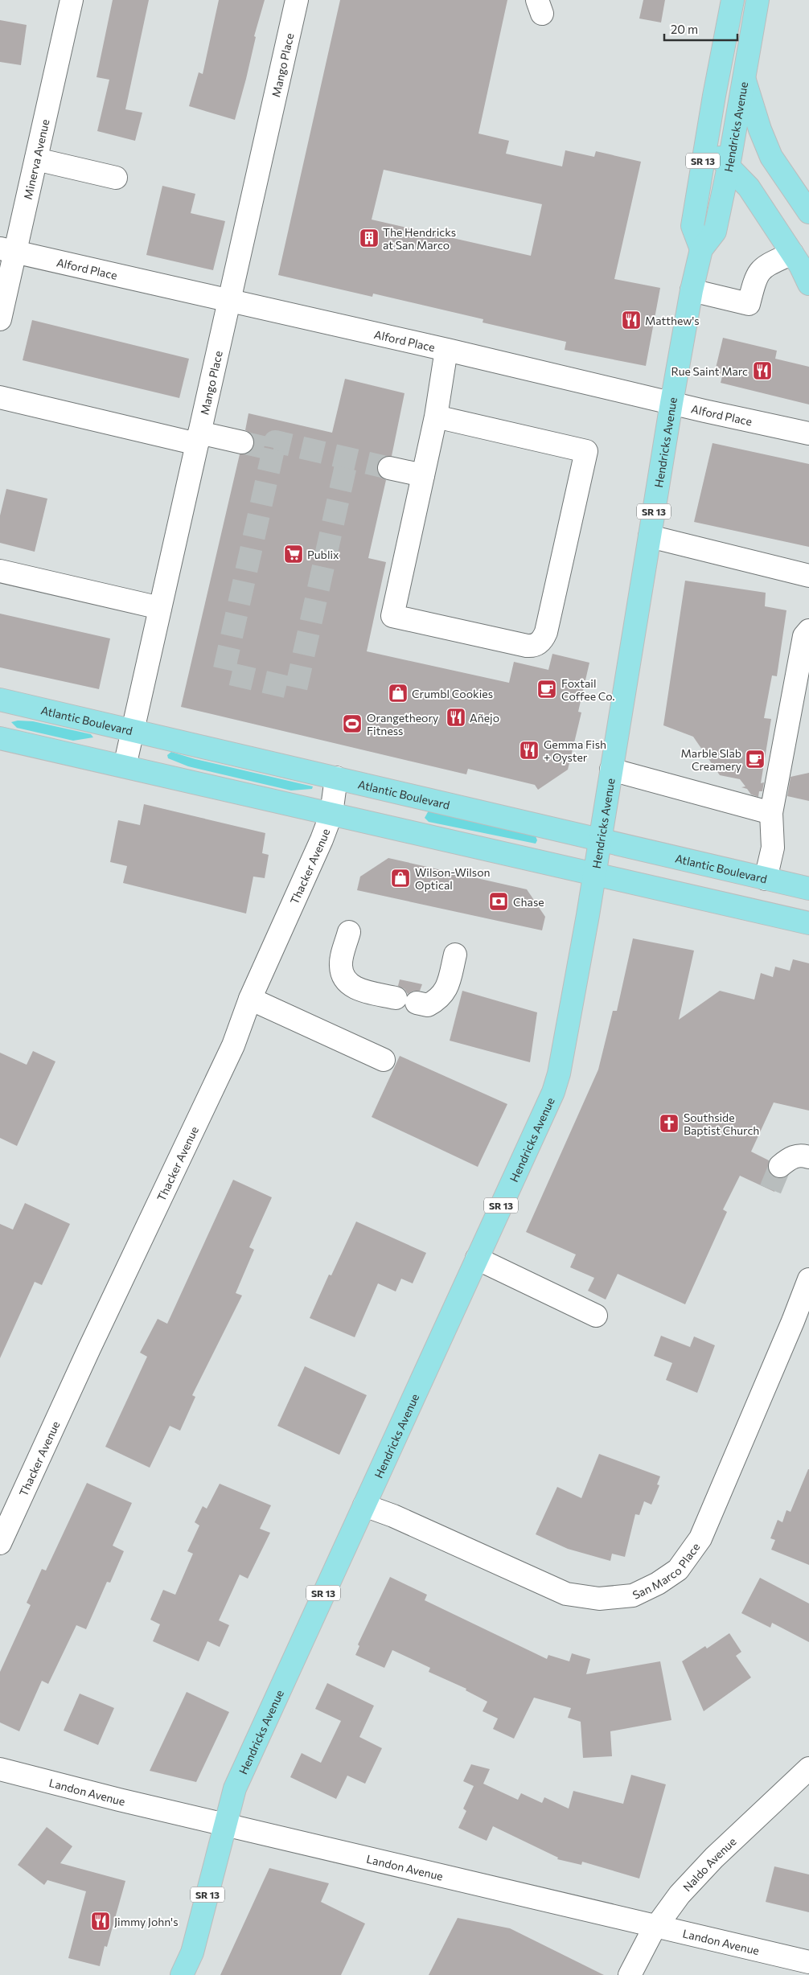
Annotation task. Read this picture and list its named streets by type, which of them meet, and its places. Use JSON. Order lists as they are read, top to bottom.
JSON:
{
  "streets": {
    "main road": ["Hendricks Avenue", "SR 13", "Atlantic Boulevard"],
    "street": [
      "Mango Place",
      "Minerva Avenue",
      "Alford Place",
      "Thacker Avenue",
      "San Marco Place",
      "Landon Avenue",
      "Naldo Avenue"
    ]
  },
  "crossings": [
    ["Mango Place", "Alford Place"],
    ["Mango Place", "Atlantic Boulevard"],
    ["Hendricks Avenue", "SR 13"],
    ["Hendricks Avenue", "Alford Place"],
    ["Hendricks Avenue", "Atlantic Boulevard"],
    ["Hendricks Avenue", "San Marco Place"],
    ["Hendricks Avenue", "Landon Avenue"],
    ["Minerva Avenue", "Alford Place"],
    ["Atlantic Boulevard", "Thacker Avenue"],
    ["Landon Avenue", "Naldo Avenue"]
  ],
  "places": {
    "building": ["The Hendricks at San Marco"],
    "restaurant": [
      "Matthew's",
      "Rue Saint Marc",
      "Añejo",
      "Gemma Fish + Oyster",
      "Jimmy John's"
    ],
    "supermarket": ["Publix"],
    "cafe": ["Foxtail Coffee Co.", "Marble Slab Creamery"],
    "shop": ["Crumbl Cookies", "Wilson-Wilson Optical"],
    "sports": ["Orangetheory Fitness"],
    "bank": ["Chase"],
    "church": ["Southside Baptist Church"]
  },
  "scale_bar": "20 m"
}
